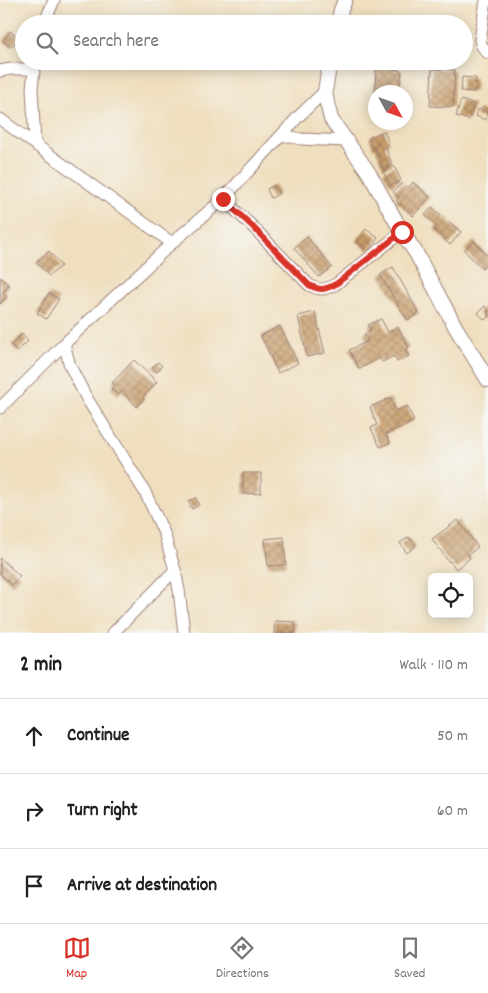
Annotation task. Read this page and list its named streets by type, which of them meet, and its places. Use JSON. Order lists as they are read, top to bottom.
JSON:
{
  "north": "bottom right",
  "page": {
    "search": "Search here",
    "heading": ["2 min", "Walk · 110 m"],
    "list": [
      ["Continue", "50 m"],
      ["Turn right", "60 m"],
      "Arrive at destination"
    ],
    "nav": ["Map", "Directions", "Saved"]
  }
}
